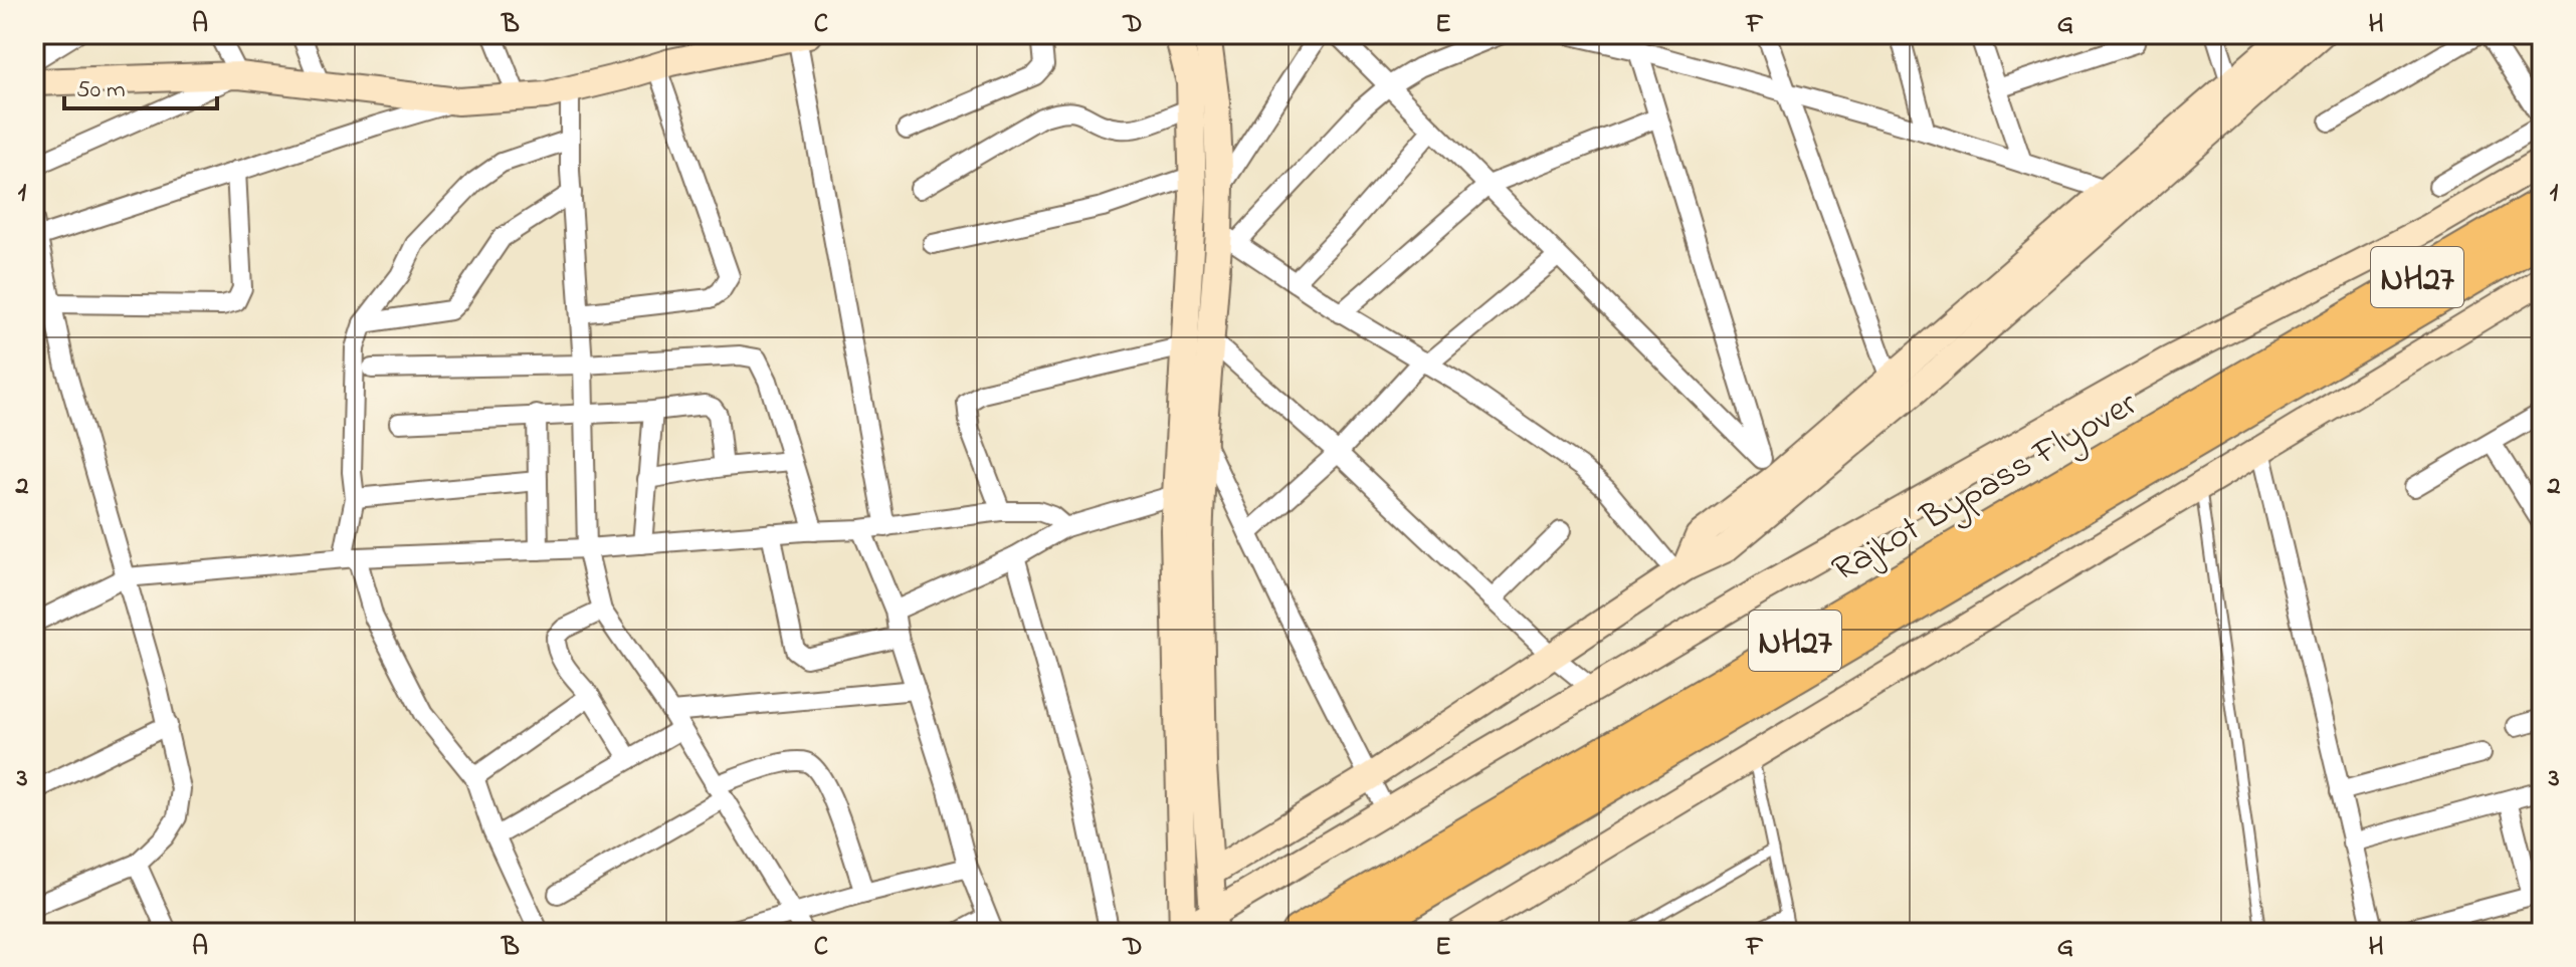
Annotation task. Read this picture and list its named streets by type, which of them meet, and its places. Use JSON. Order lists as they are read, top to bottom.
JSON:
{
  "streets": {
    "highway": ["NH27", "Rajkot Bypass Flyover"]
  },
  "scale_bar": "50 m",
  "grid": {
    "columns": [
      "A",
      "B",
      "C",
      "D",
      "E",
      "F",
      "G",
      "H"
    ],
    "rows": ["1", "2", "3"]
  }
}
